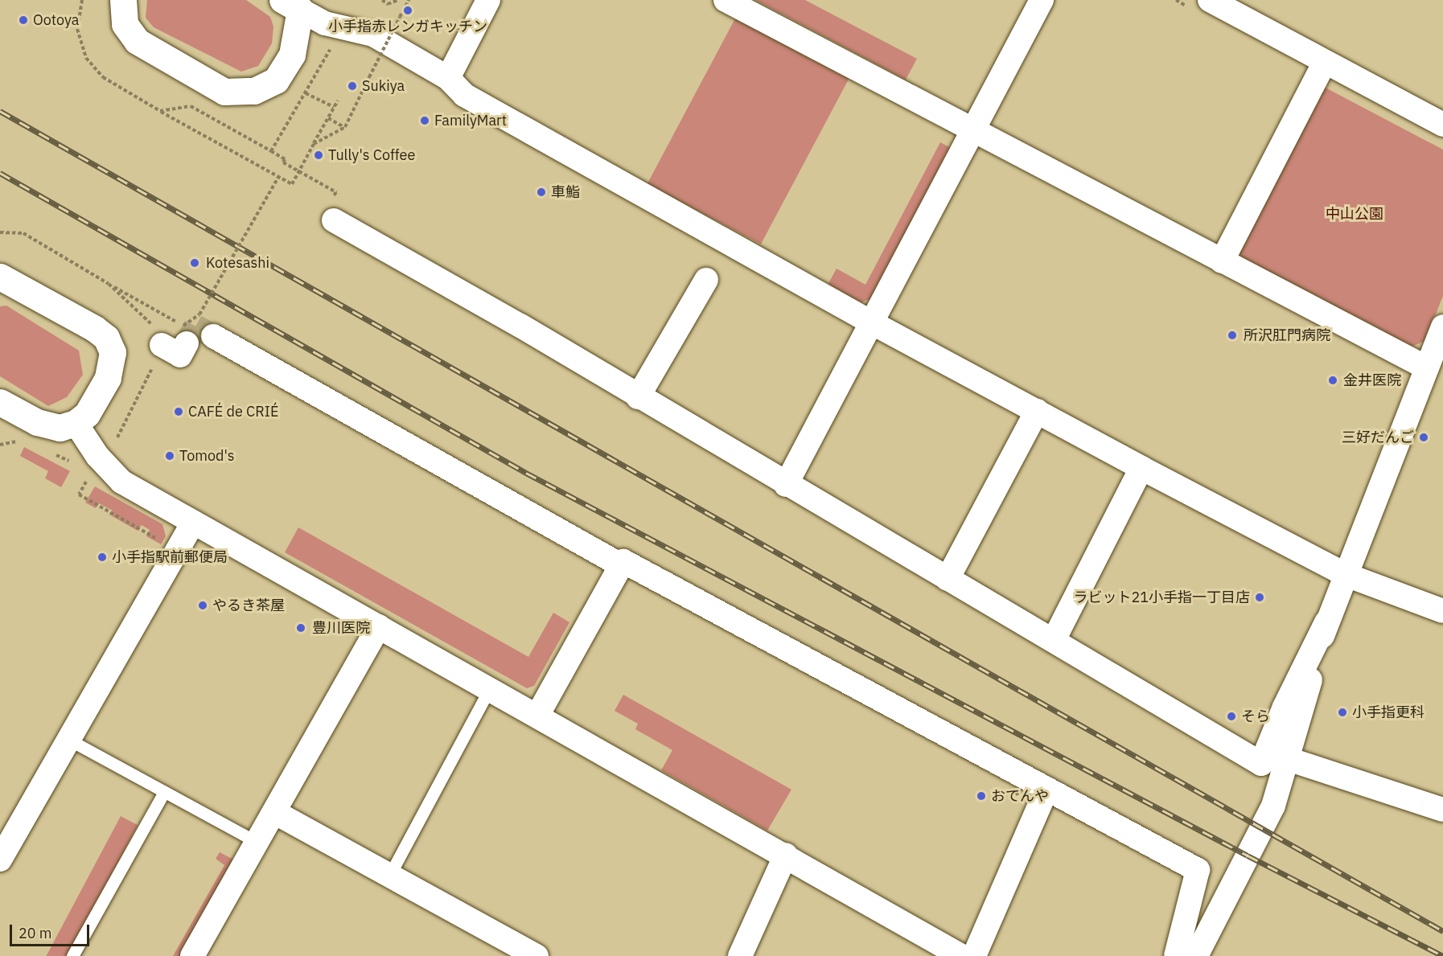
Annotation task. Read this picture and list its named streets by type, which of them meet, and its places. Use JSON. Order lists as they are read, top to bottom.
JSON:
{
  "parks": ["中山公園"],
  "places": [
    "小手指赤レンガキッチン",
    "Ootoya",
    "Sukiya",
    "FamilyMart",
    "Tully's Coffee",
    "車鮨",
    "Kotesashi",
    "所沢肛門病院",
    "金井医院",
    "CAFÉ de CRIÉ",
    "三好だんご",
    "Tomod's",
    "小手指駅前郵便局",
    "ラビット21小手指一丁目店",
    "やるき茶屋",
    "豊川医院",
    "小手指更科",
    "そら",
    "おでんや"
  ],
  "scale_bar": "20 m"
}
